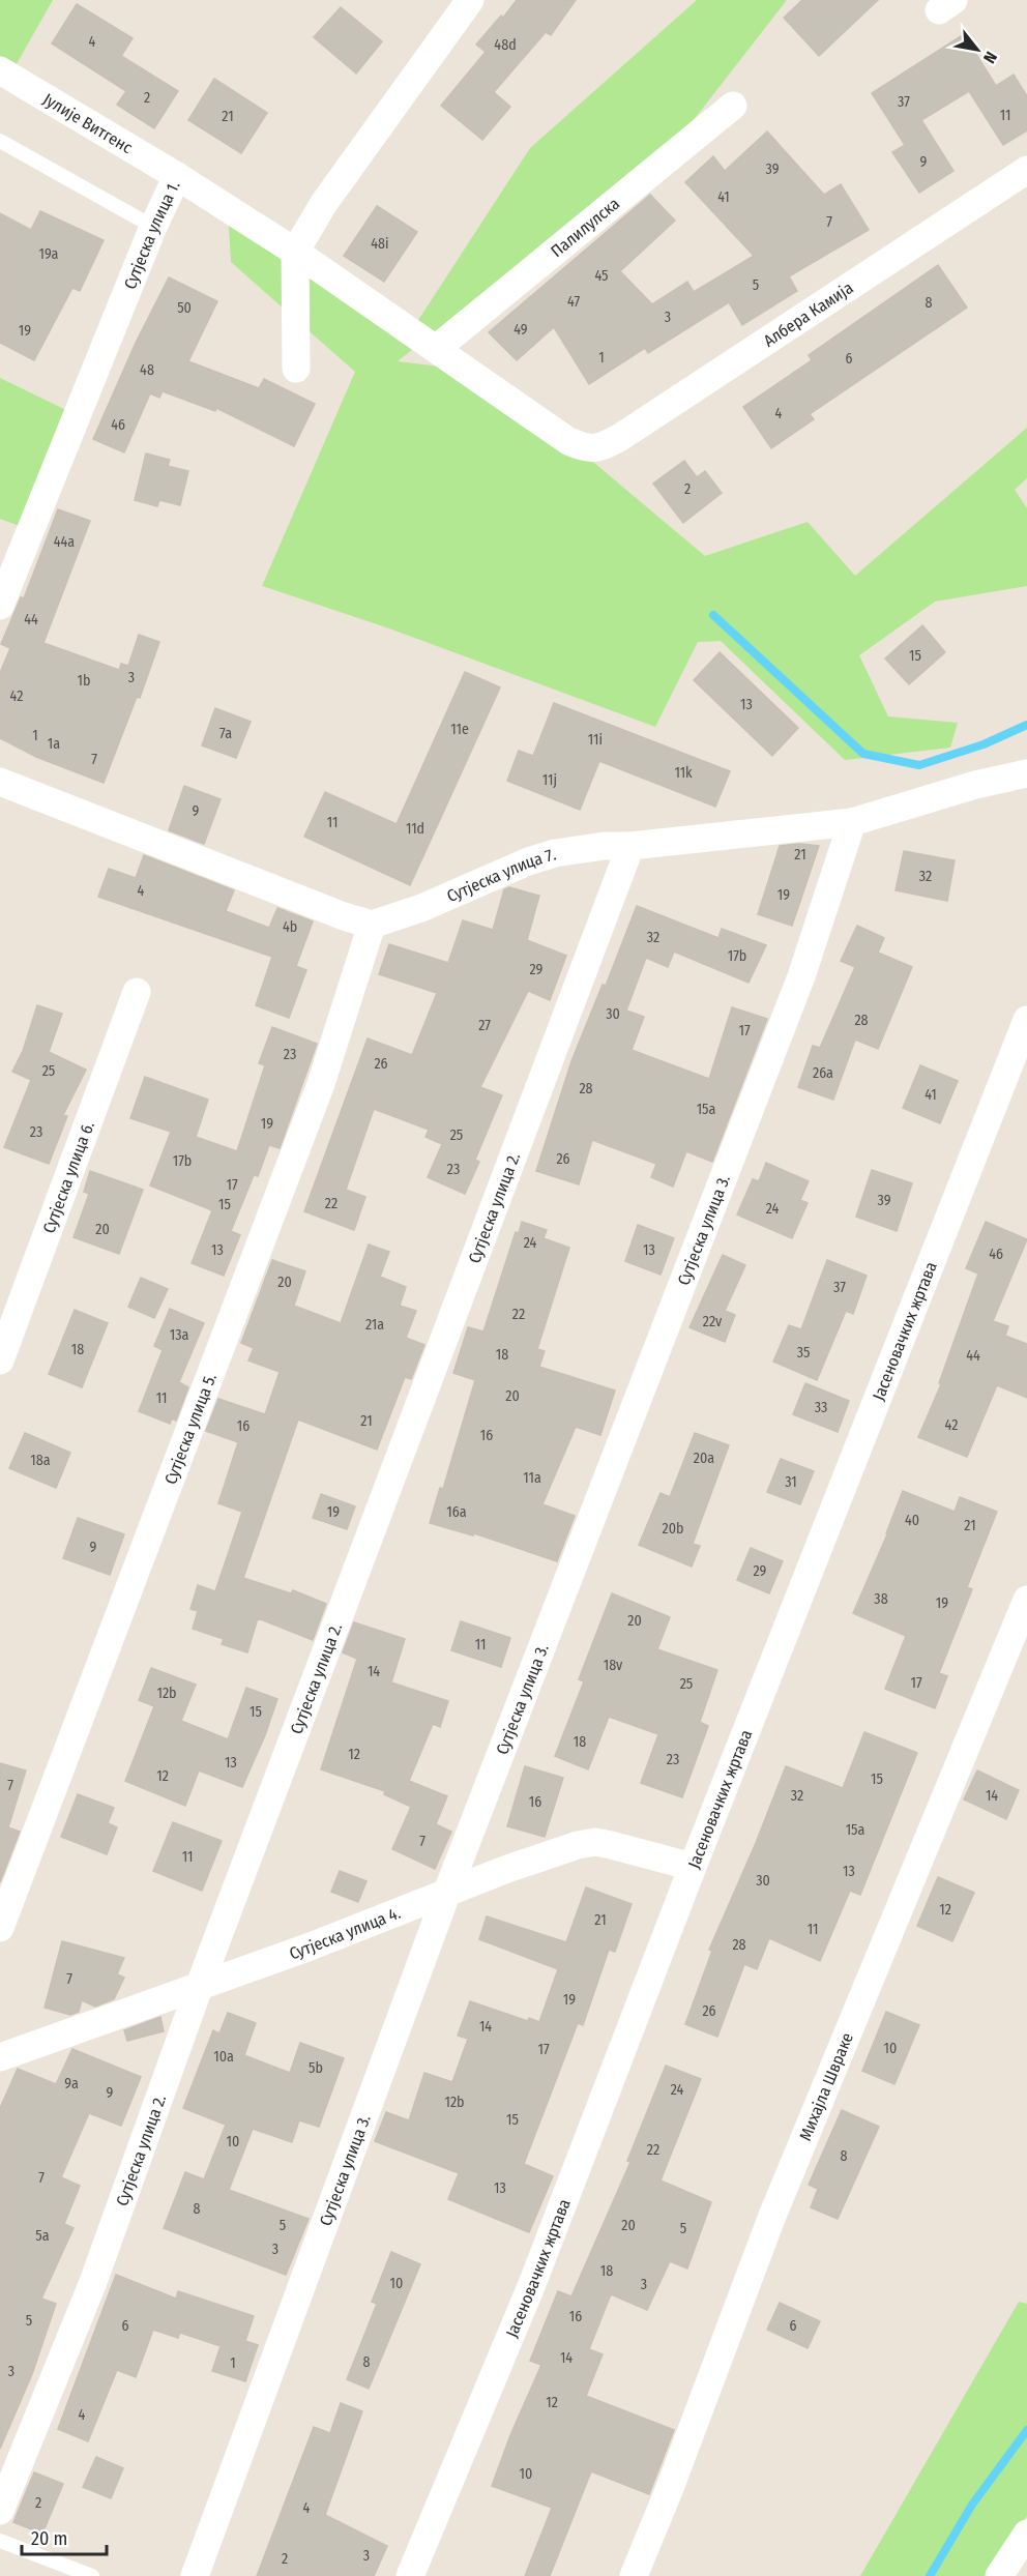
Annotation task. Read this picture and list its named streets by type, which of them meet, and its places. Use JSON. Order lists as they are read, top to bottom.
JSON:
{
  "streets": {
    "street": [
      "Јулије Витгенс",
      "Палилулска",
      "Сутјеска улица 1.",
      "Албера Камија",
      "Сутјеска улица 7.",
      "Сутјеска улица 6.",
      "Сутјеска улица 2.",
      "Сутјеска улица 3.",
      "Јасеновачких жртава",
      "Сутјеска улица 5.",
      "Сутјеска улица 4.",
      "Михајла Швраке"
    ]
  },
  "crossings": [
    ["Јулије Витгенс", "Сутјеска улица 1."],
    ["Палилулска", "Сутјеска улица 1."],
    ["Сутјеска улица 1.", "Албера Камија"],
    ["Сутјеска улица 7.", "Сутјеска улица 2."],
    ["Сутјеска улица 7.", "Сутјеска улица 3."],
    ["Сутјеска улица 7.", "Сутјеска улица 5."],
    ["Сутјеска улица 2.", "Сутјеска улица 4."],
    ["Сутјеска улица 3.", "Сутјеска улица 4."],
    ["Јасеновачких жртава", "Сутјеска улица 4."]
  ],
  "house_numbers": [
    "4",
    "48d",
    "2",
    "37",
    "11",
    "21",
    "9",
    "39",
    "41",
    "7",
    "48i",
    "19a",
    "45",
    "5",
    "47",
    "8",
    "50",
    "3",
    "49",
    "19",
    "1",
    "6",
    "48",
    "4",
    "46",
    "2",
    "44a",
    "44",
    "15",
    "3",
    "1b",
    "42",
    "13",
    "11e",
    "7a",
    "1",
    "11i",
    "1a",
    "7",
    "11k",
    "11j",
    "9",
    "11",
    "11d",
    "21",
    "32",
    "4",
    "19",
    "4b",
    "32",
    "17b",
    "29",
    "30",
    "28",
    "27",
    "17",
    "23",
    "26",
    "25",
    "26a",
    "28",
    "41",
    "15a",
    "19",
    "23",
    "25",
    "26",
    "17b",
    "23",
    "17",
    "39",
    "22",
    "15",
    "24",
    "20",
    "24",
    "13",
    "13",
    "46",
    "20",
    "37",
    "22",
    "22v",
    "21a",
    "13a",
    "18",
    "35",
    "18",
    "44",
    "20",
    "11",
    "33",
    "21",
    "42",
    "16",
    "16",
    "20a",
    "18a",
    "11a",
    "31",
    "19",
    "16a",
    "40",
    "21",
    "20b",
    "9",
    "29",
    "38",
    "19",
    "20",
    "11",
    "18v",
    "14",
    "17",
    "25",
    "12b",
    "15",
    "18",
    "12",
    "23",
    "13",
    "12",
    "15",
    "7",
    "32",
    "14",
    "16",
    "15a",
    "7",
    "11",
    "13",
    "30",
    "12",
    "21",
    "11",
    "28",
    "7",
    "19",
    "26",
    "14",
    "10",
    "17",
    "10a",
    "5b",
    "9a",
    "24",
    "9",
    "12b",
    "15",
    "10",
    "22",
    "8",
    "7",
    "13",
    "8",
    "5",
    "20",
    "5",
    "5a",
    "3",
    "18",
    "10",
    "3",
    "16",
    "5",
    "6",
    "6",
    "14",
    "8",
    "1",
    "3",
    "12",
    "4",
    "10",
    "2",
    "4",
    "3",
    "2"
  ],
  "scale_bar": "20 m",
  "north": "bottom right"
}
